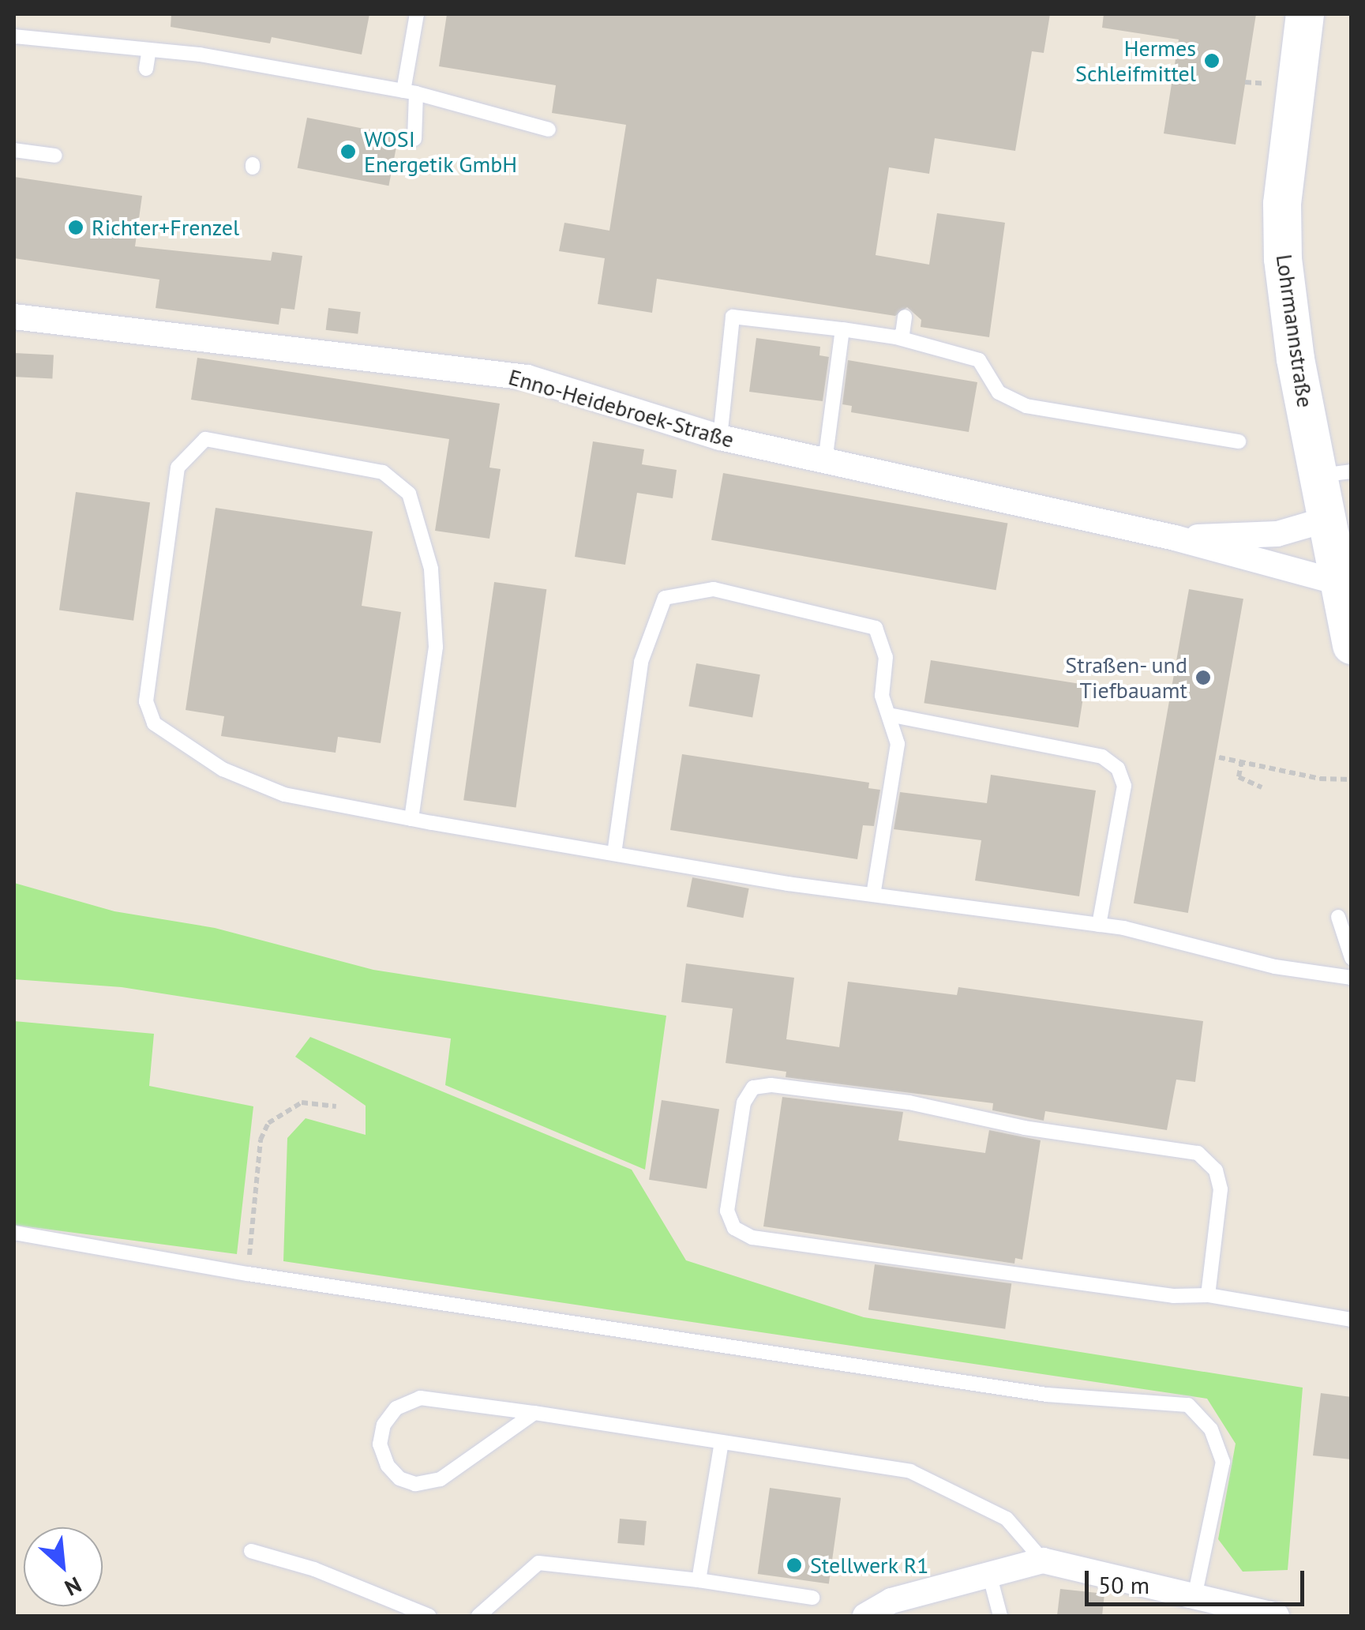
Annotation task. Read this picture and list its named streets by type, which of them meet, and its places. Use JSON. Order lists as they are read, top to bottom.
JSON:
{
  "streets": {
    "street": ["Lohrmannstraße", "Enno-Heidebroek-Straße"]
  },
  "crossings": [
    ["Lohrmannstraße", "Enno-Heidebroek-Straße"]
  ],
  "places": [
    "Hermes Schleifmittel",
    "WOSI Energetik GmbH",
    "Richter+Frenzel",
    "Straßen- und Tiefbauamt",
    "Stellwerk R1"
  ],
  "scale_bar": "50 m",
  "north": "bottom right"
}
